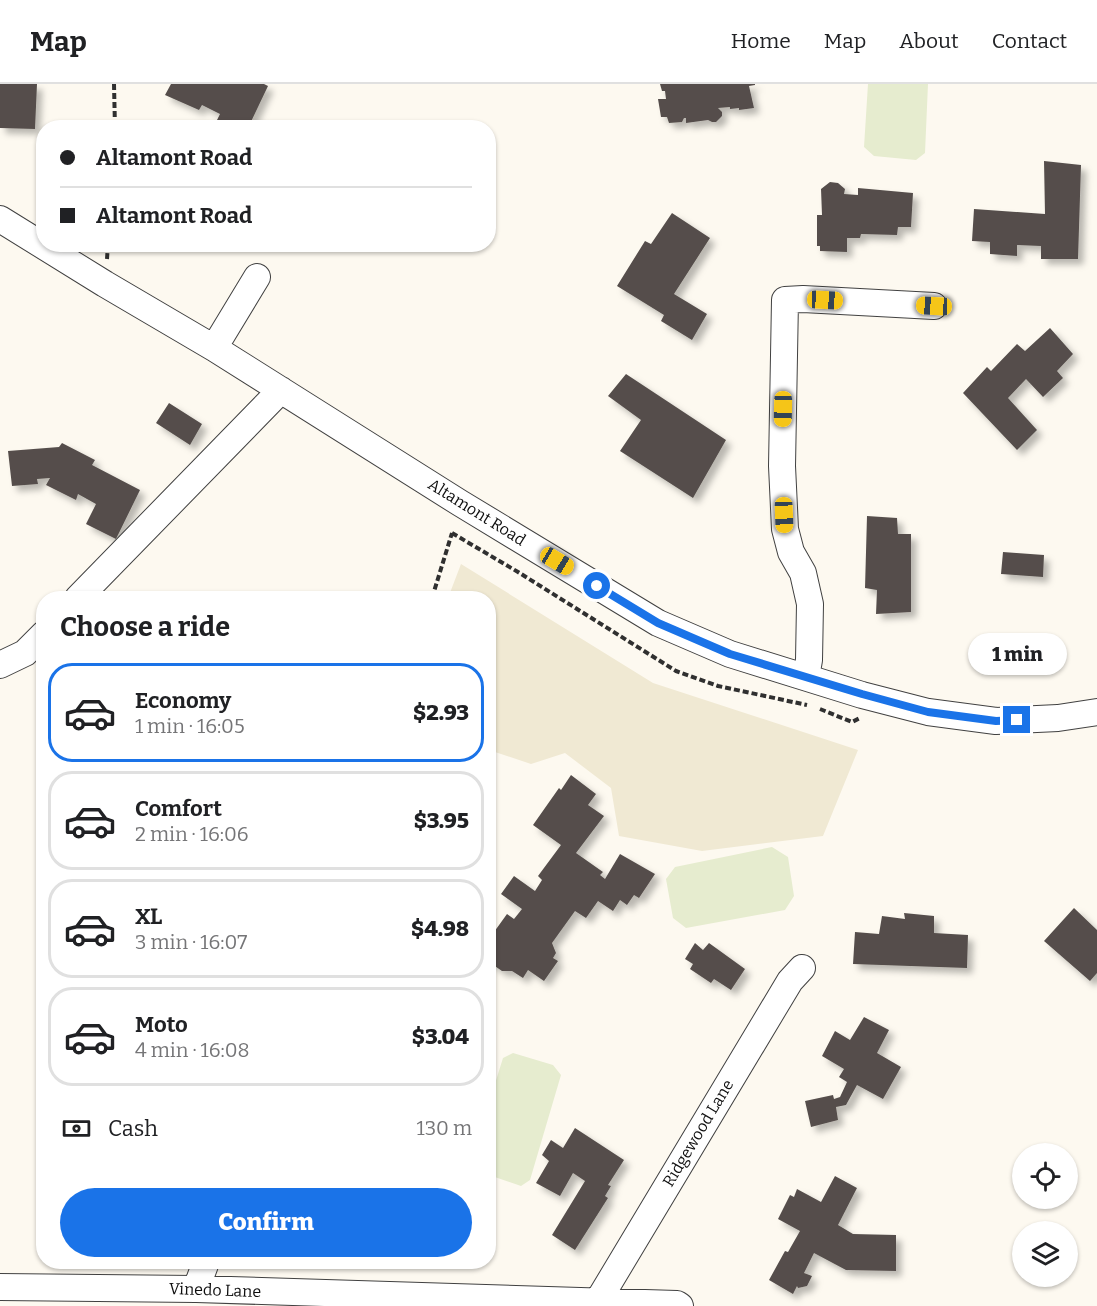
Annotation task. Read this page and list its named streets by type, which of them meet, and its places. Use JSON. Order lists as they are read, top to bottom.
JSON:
{
  "streets": {
    "street": ["Altamont Road", "Ridgewood Lane", "Vinedo Lane"]
  },
  "crossings": [
    ["Ridgewood Lane", "Vinedo Lane"]
  ],
  "page": {
    "header": "Map",
    "nav": [
      "Home",
      "Map",
      "About",
      "Contact"
    ],
    "banner": ["Altamont Road", "Altamont Road"],
    "heading": "Choose a ride",
    "bubble": "1 min",
    "list": [
      {
        "name": "Economy",
        "note": "1 min · 16:05",
        "value": "$2.93"
      },
      {
        "name": "Comfort",
        "note": "2 min · 16:06",
        "value": "$3.95"
      },
      {
        "name": "XL",
        "note": "3 min · 16:07",
        "value": "$4.98"
      },
      {
        "name": "Moto",
        "note": "4 min · 16:08",
        "value": "$3.04"
      }
    ],
    "pay": ["Cash", "130 m"],
    "buttons": "Confirm"
  }
}
